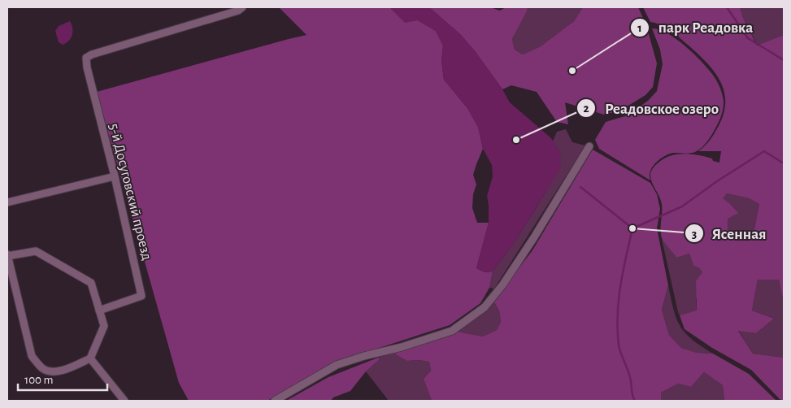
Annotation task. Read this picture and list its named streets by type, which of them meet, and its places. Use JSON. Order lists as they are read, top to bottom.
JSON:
{
  "streets": {
    "street": ["5-й Досуговский проезд"]
  },
  "places": ["парк Реадовка", "Реадовское озеро", "Ясенная"],
  "scale_bar": "100 m"
}
